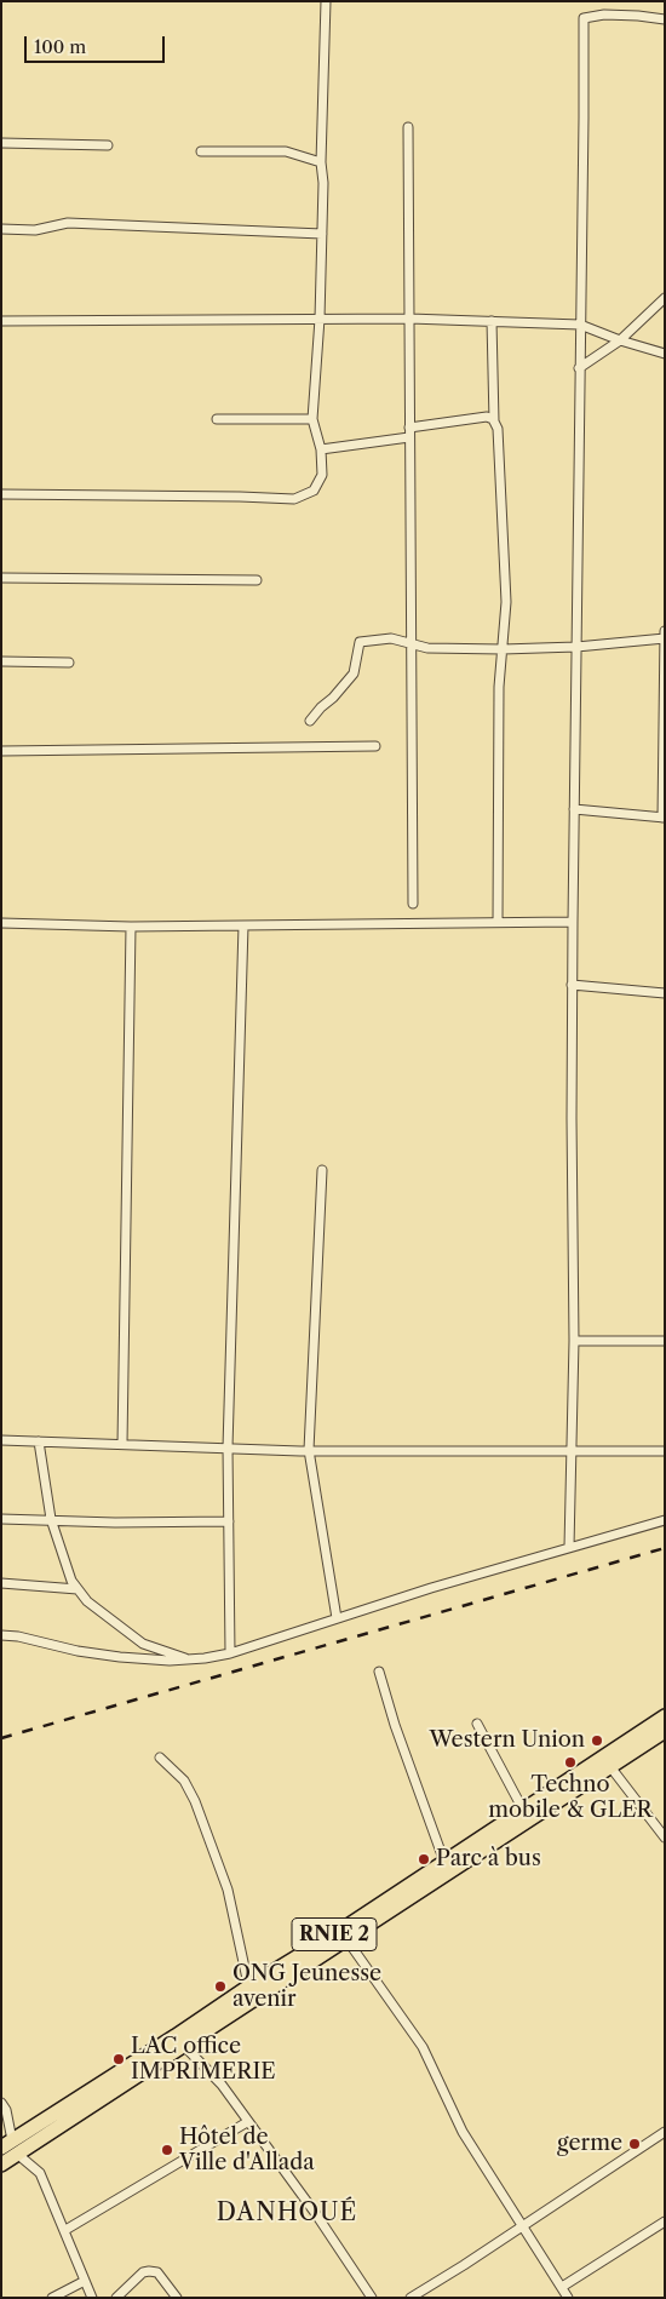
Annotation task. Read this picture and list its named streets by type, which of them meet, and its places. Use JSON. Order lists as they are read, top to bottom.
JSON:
{
  "streets": {
    "highway": ["RNIE 2"]
  },
  "districts": ["DANHOUÉ"],
  "places": [
    "Western Union",
    "Techno mobile & GLER",
    "Parc à bus",
    "ONG Jeunesse avenir",
    "LAC office IMPRIMERIE",
    "germe",
    "Hôtel de Ville d'Allada"
  ],
  "scale_bar": "100 m"
}
